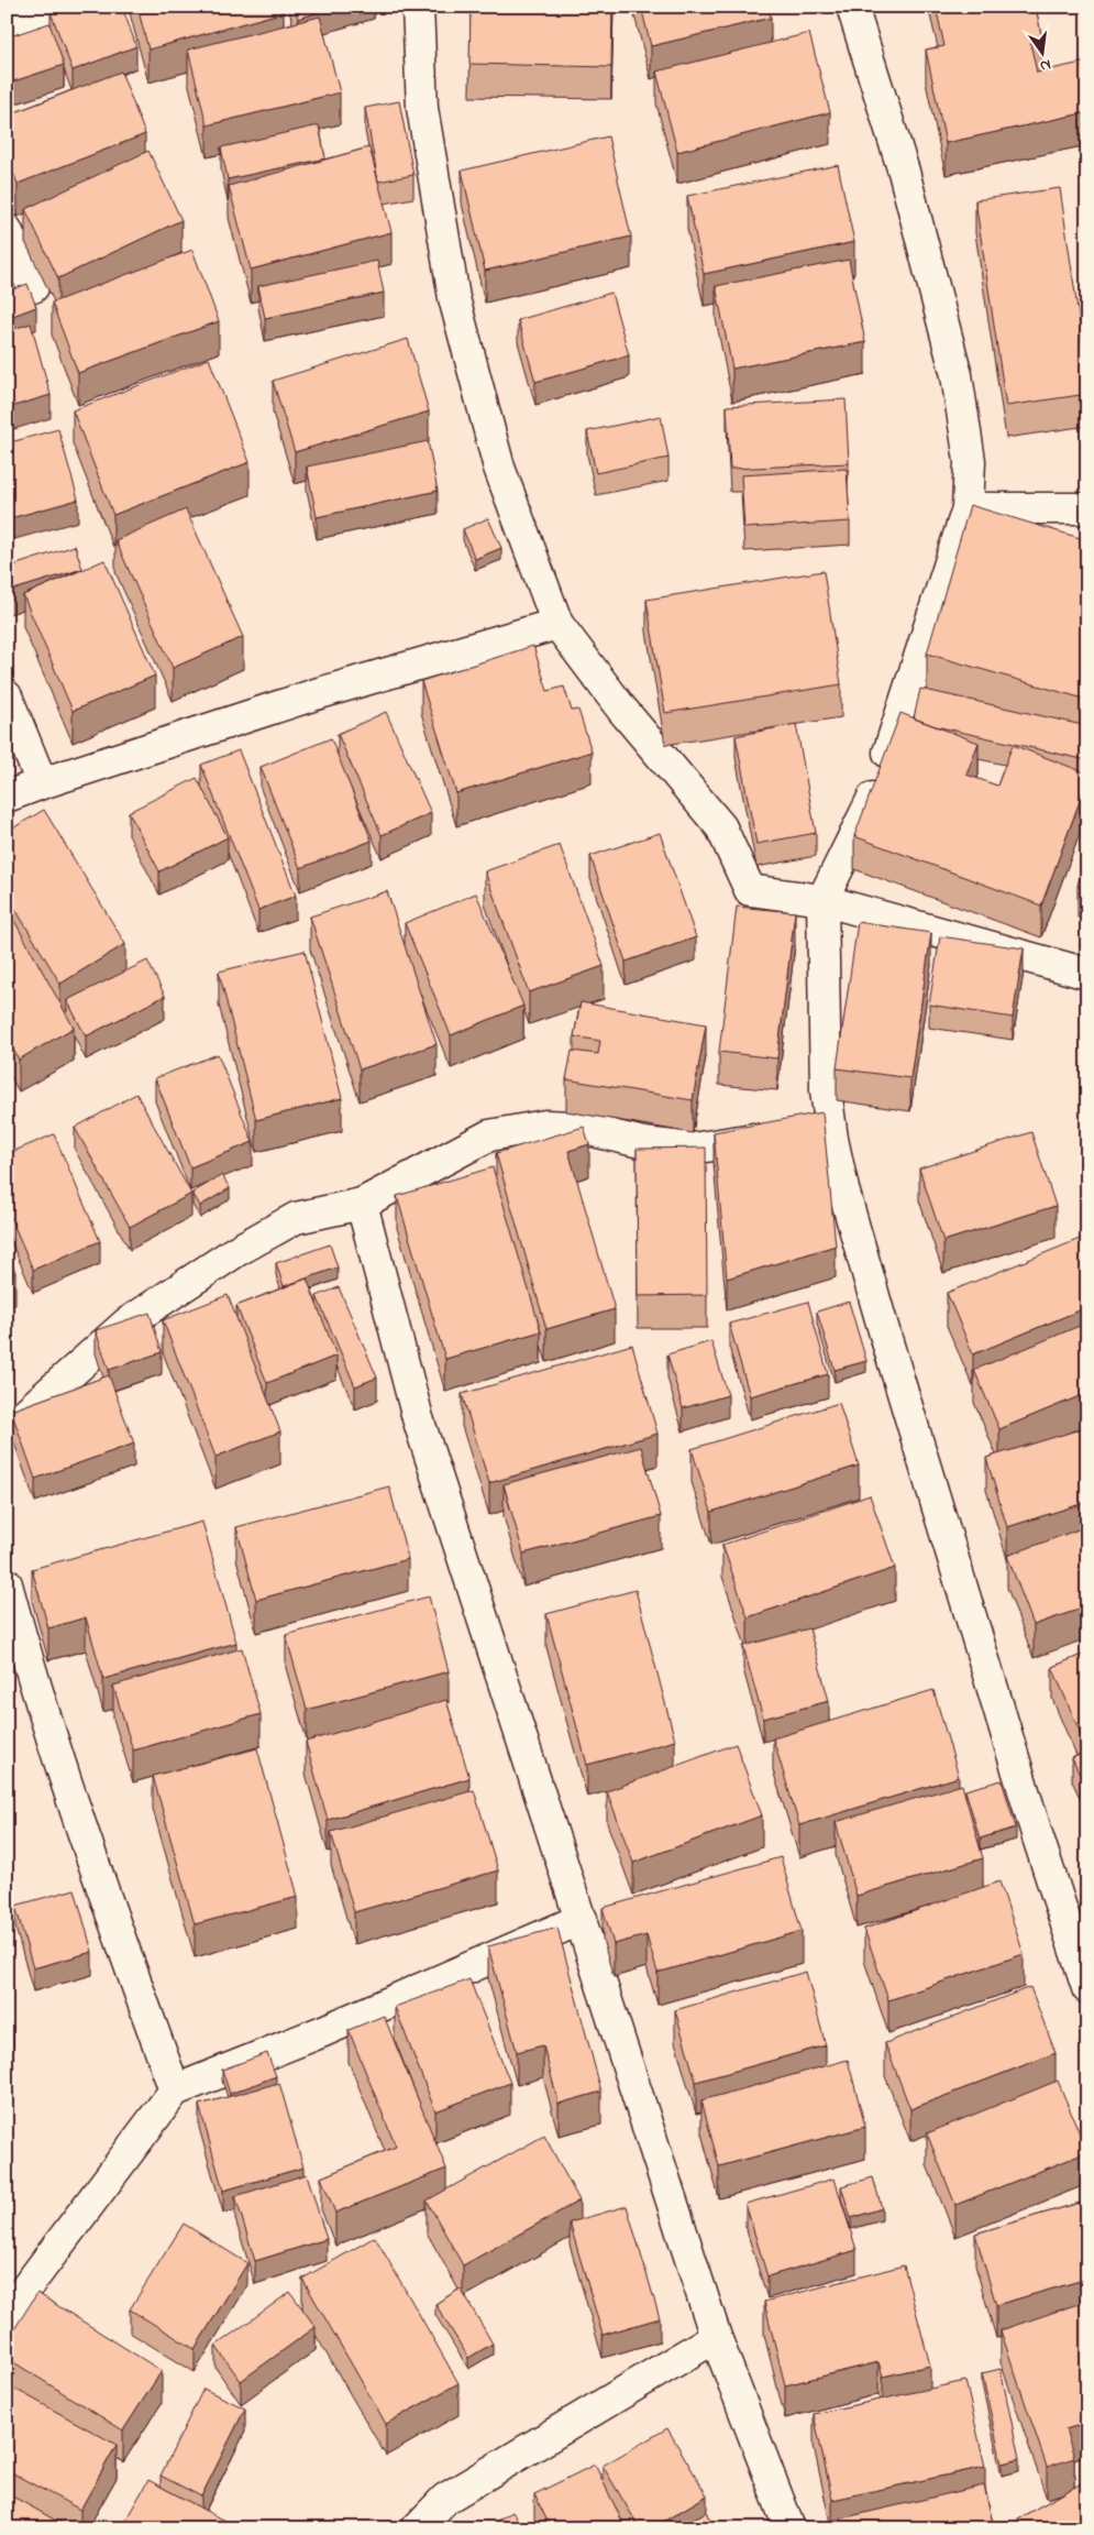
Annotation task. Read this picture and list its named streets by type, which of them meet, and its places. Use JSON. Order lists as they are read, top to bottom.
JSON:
{
  "north": "bottom"
}
